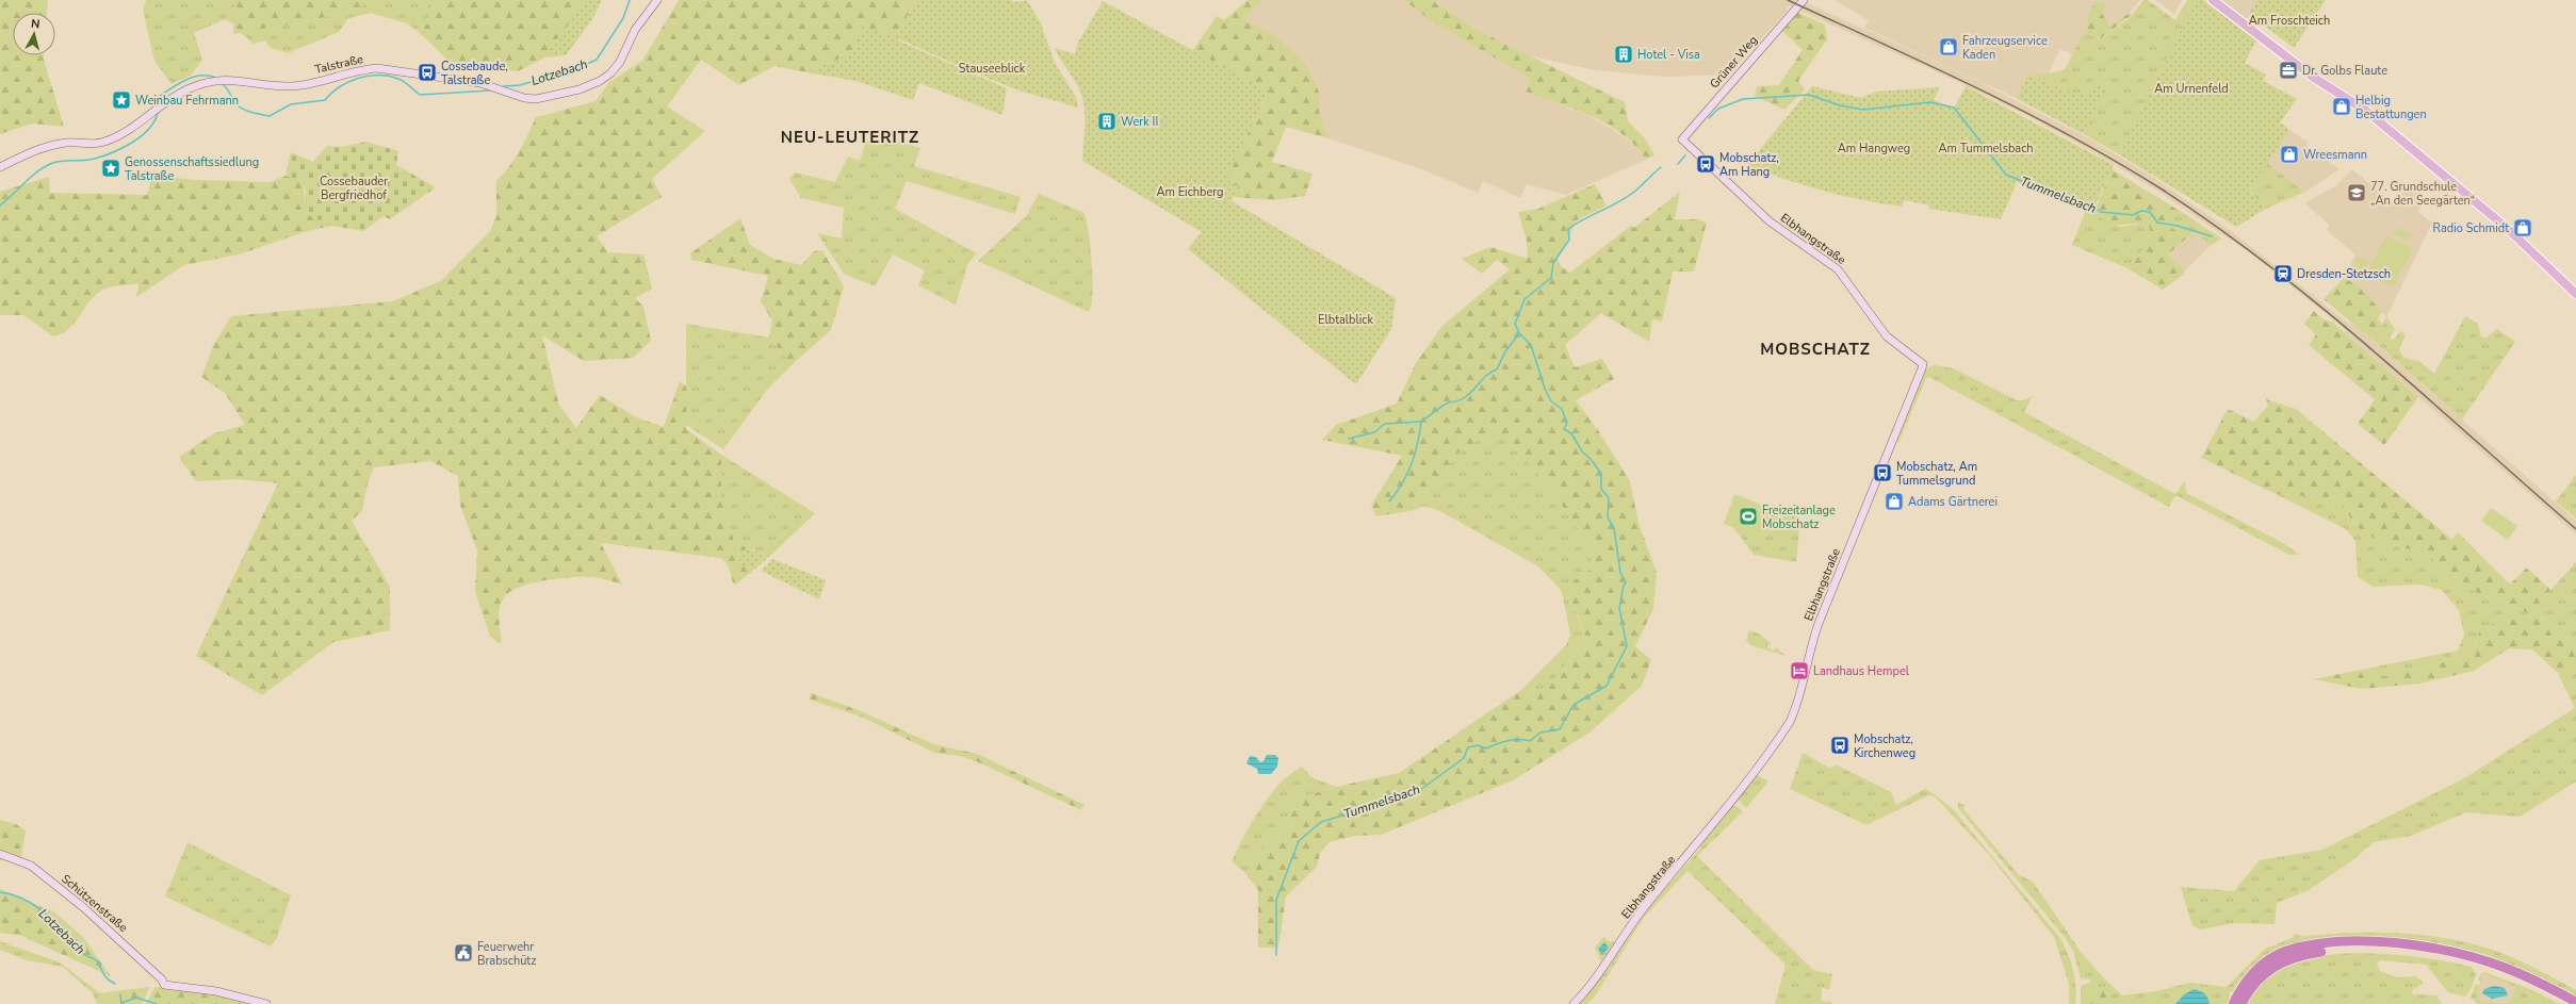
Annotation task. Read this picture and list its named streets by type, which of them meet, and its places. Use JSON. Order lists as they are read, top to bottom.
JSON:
{
  "streets": {
    "street": [
      "Grüner Weg",
      "Talstraße",
      "Elbhangstraße",
      "Schützenstraße"
    ]
  },
  "crossings": [
    ["Grüner Weg", "Elbhangstraße"]
  ],
  "districts": ["NEU-LEUTERITZ", "MOBSCHATZ"],
  "water": ["Lotzebach", "Tummelsbach"],
  "parks": [
    "Am Froschteich",
    "Stauseeblick",
    "Am Urnenfeld",
    "Am Hangweg",
    "Am Tummelsbach",
    "Cossebauder Bergfriedhof",
    "Am Eichberg",
    "Elbtalblick"
  ],
  "places": {
    "shop": [
      "Fahrzeugservice Kaden",
      "Helbig Bestattungen",
      "Wreesmann",
      "Radio Schmidt",
      "Adams Gärtnerei"
    ],
    "building": ["Hotel - Visa", "Werk II"],
    "office": ["Dr. Golbs Flaute"],
    "bus stop": [
      "Cossebaude, Talstraße",
      "Mobschatz, Am Hang",
      "Mobschatz, Am Tummelsgrund",
      "Mobschatz, Kirchenweg"
    ],
    "place": ["Weinbau Fehrmann", "Genossenschaftssiedlung Talstraße"],
    "school or university": ["77. Grundschule „An den Seegärten“"],
    "station": ["Dresden-Stetzsch"],
    "sports": ["Freizeitanlage Mobschatz"],
    "hotel": ["Landhaus Hempel"],
    "public building": ["Feuerwehr Brabschütz"]
  },
  "north": "top"
}
